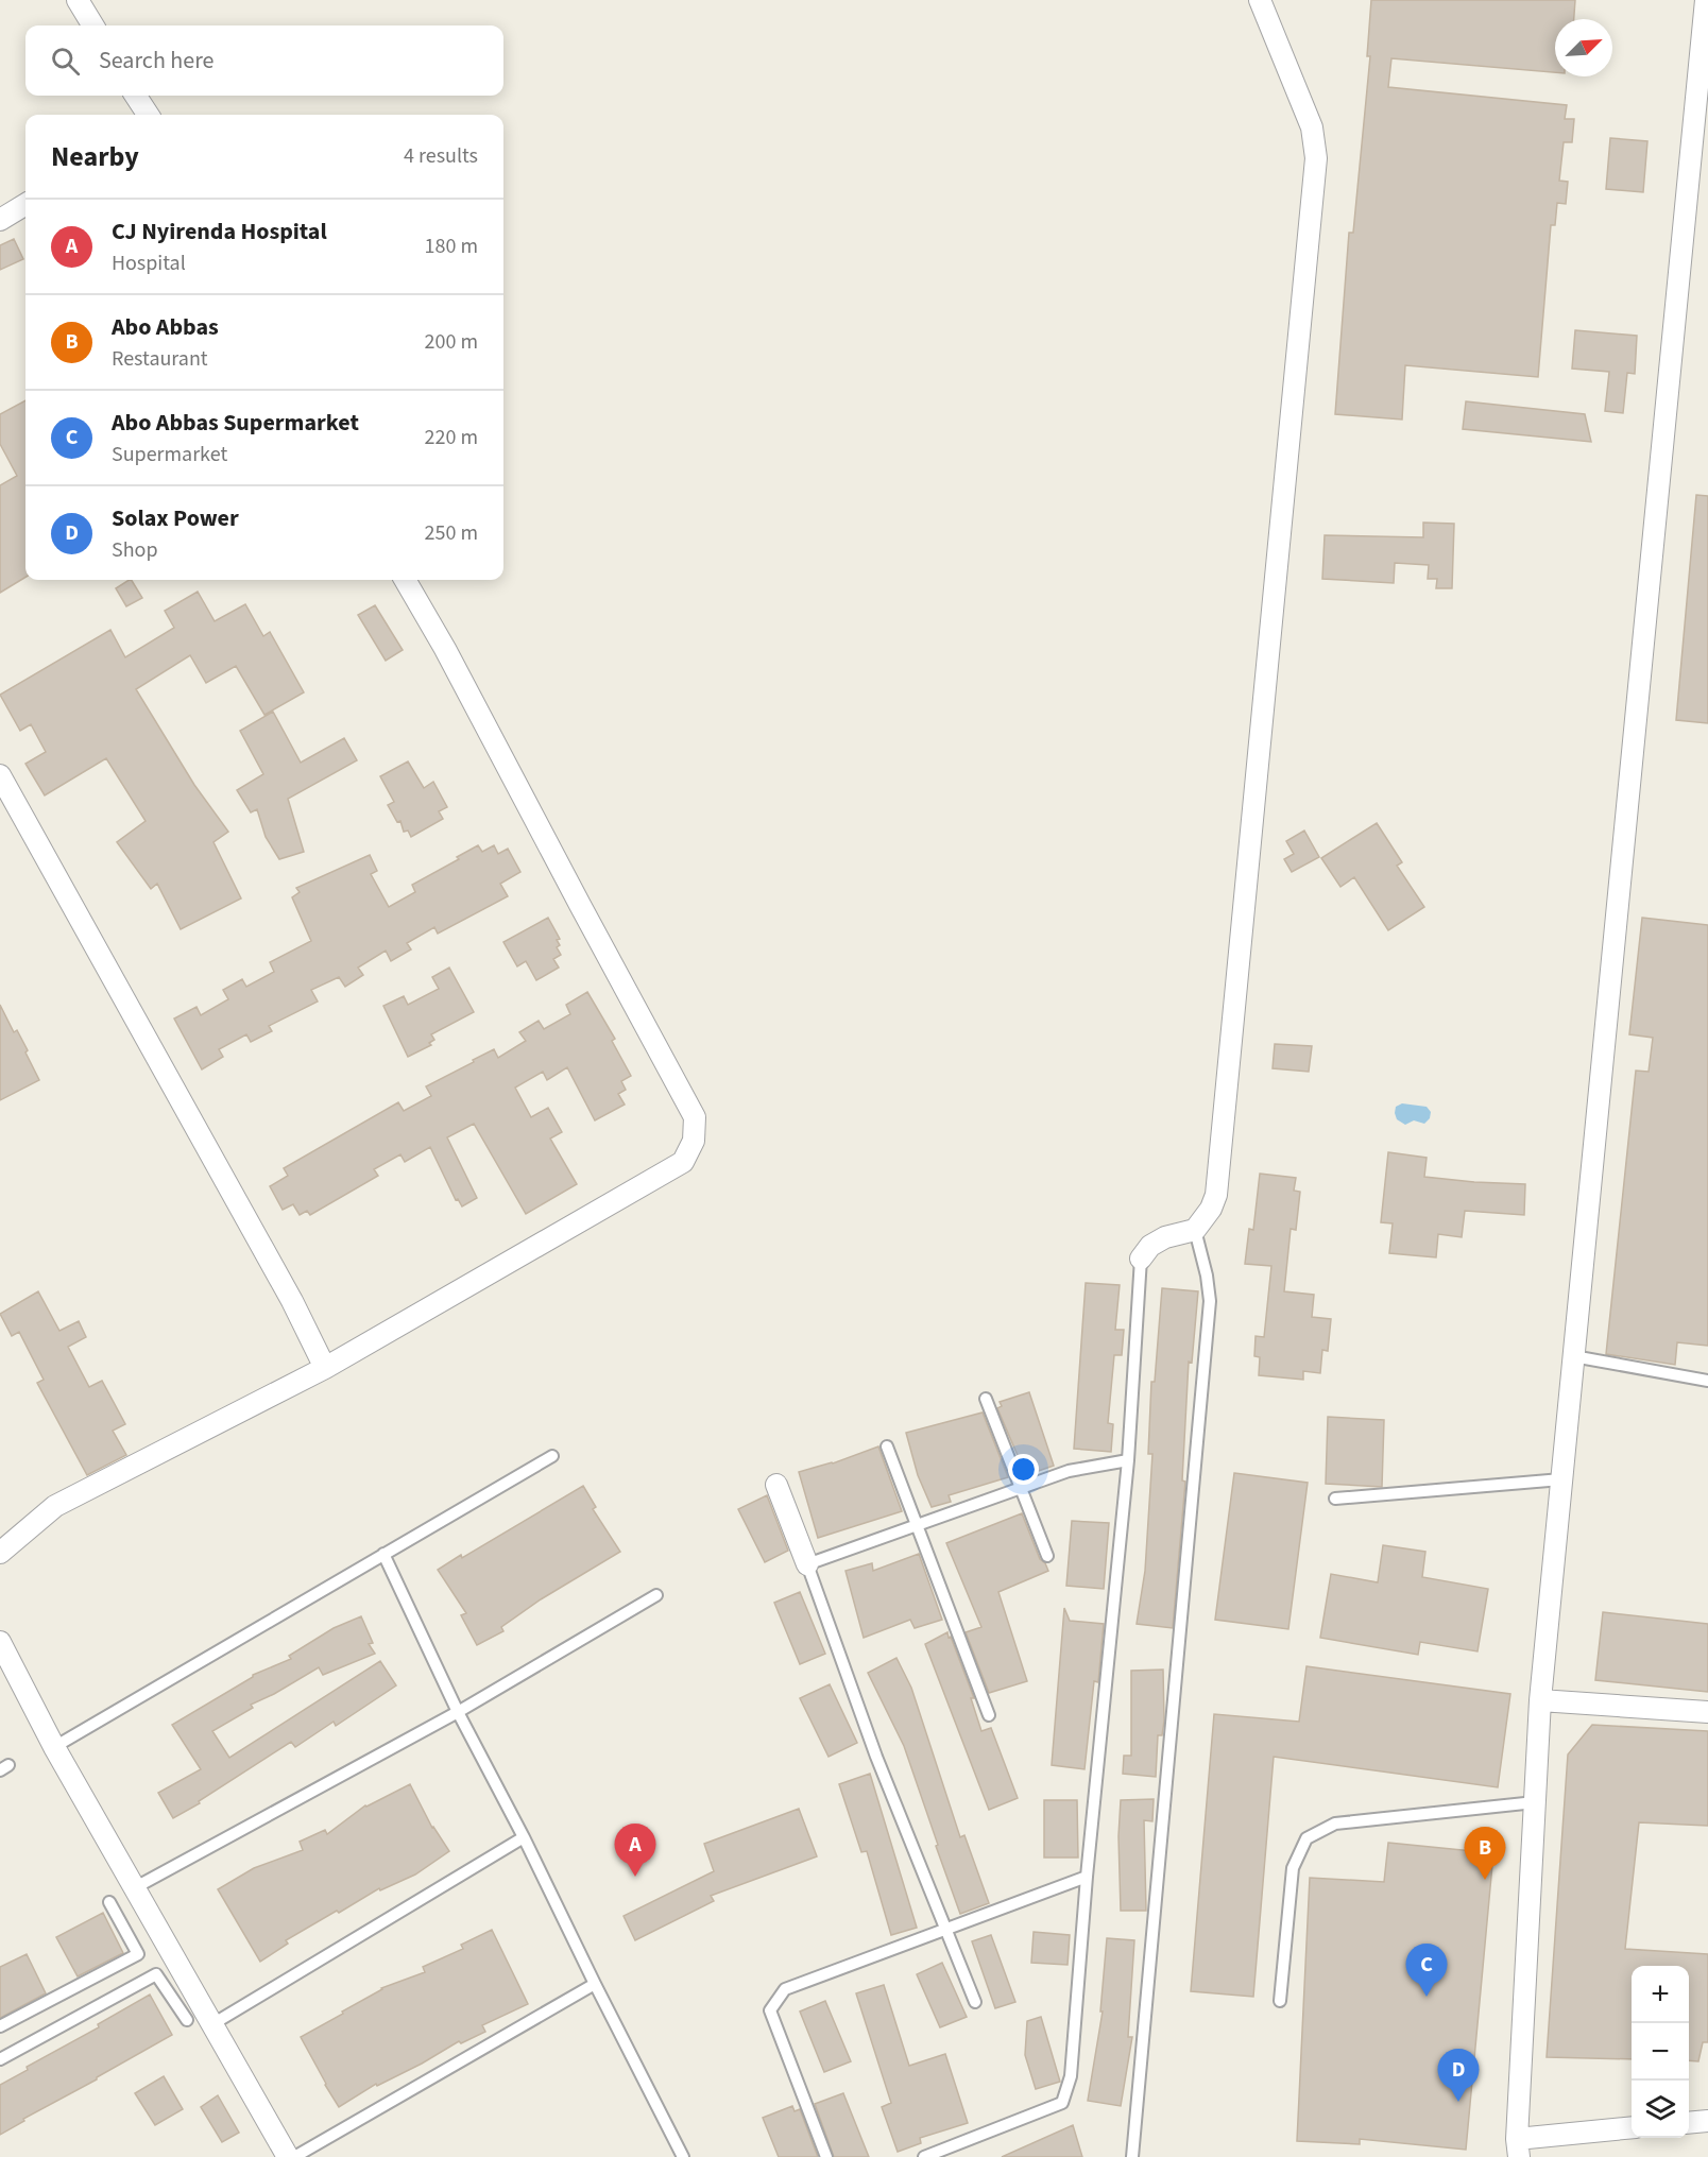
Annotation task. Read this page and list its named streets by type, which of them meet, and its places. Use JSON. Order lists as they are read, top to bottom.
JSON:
{
  "north": "top right",
  "page": {
    "search": "Search here",
    "heading": ["Nearby", "4 results"],
    "list": [
      {
        "mark": "A",
        "name": "CJ Nyirenda Hospital",
        "note": "Hospital",
        "value": "180 m"
      },
      {
        "mark": "B",
        "name": "Abo Abbas",
        "note": "Restaurant",
        "value": "200 m"
      },
      {
        "mark": "C",
        "name": "Abo Abbas Supermarket",
        "note": "Supermarket",
        "value": "220 m"
      },
      {
        "mark": "D",
        "name": "Solax Power",
        "note": "Shop",
        "value": "250 m"
      }
    ],
    "pins": [
      "A",
      "B",
      "C",
      "D"
    ],
    "map_buttons": ["+", "−"]
  }
}
